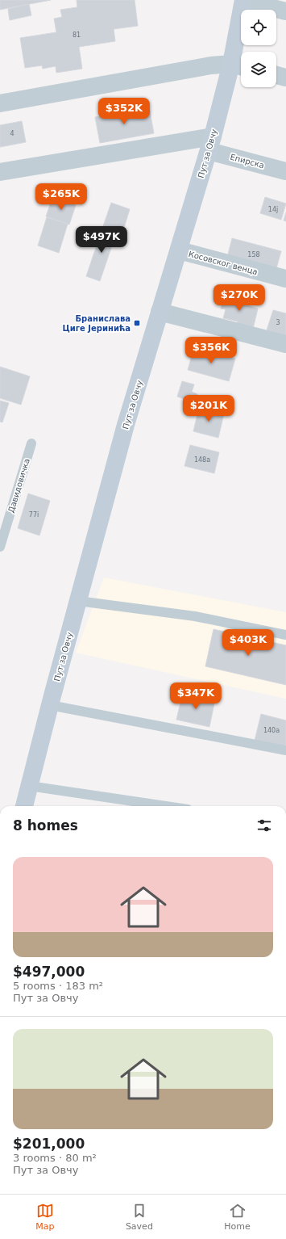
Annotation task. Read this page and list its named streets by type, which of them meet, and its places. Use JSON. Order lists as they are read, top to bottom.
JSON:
{
  "streets": {
    "street": ["Пут за Овчу", "Епирска", "Косовског венца"],
    "lane": ["Давидовичка"]
  },
  "crossings": [
    ["Пут за Овчу", "Епирска"],
    ["Пут за Овчу", "Косовског венца"]
  ],
  "places": {
    "transit": ["Бранислава Циге Јеринића"]
  },
  "house_numbers": [
    "81",
    "4",
    "14j",
    "158",
    "3",
    "148a",
    "77i",
    "140a"
  ],
  "page": {
    "price": [
      "$352K",
      "$265K",
      "$497K",
      "$270K",
      "$356K",
      "$201K",
      "$403K",
      "$347K"
    ],
    "heading": "8 homes",
    "list": [
      {
        "name": "$497,000",
        "note": "5 rooms · 183 m² · Пут за Овчу"
      },
      {
        "name": "$201,000",
        "note": "3 rooms · 80 m² · Пут за Овчу"
      }
    ],
    "tabs": ["Map", "Saved", "Home"]
  }
}
